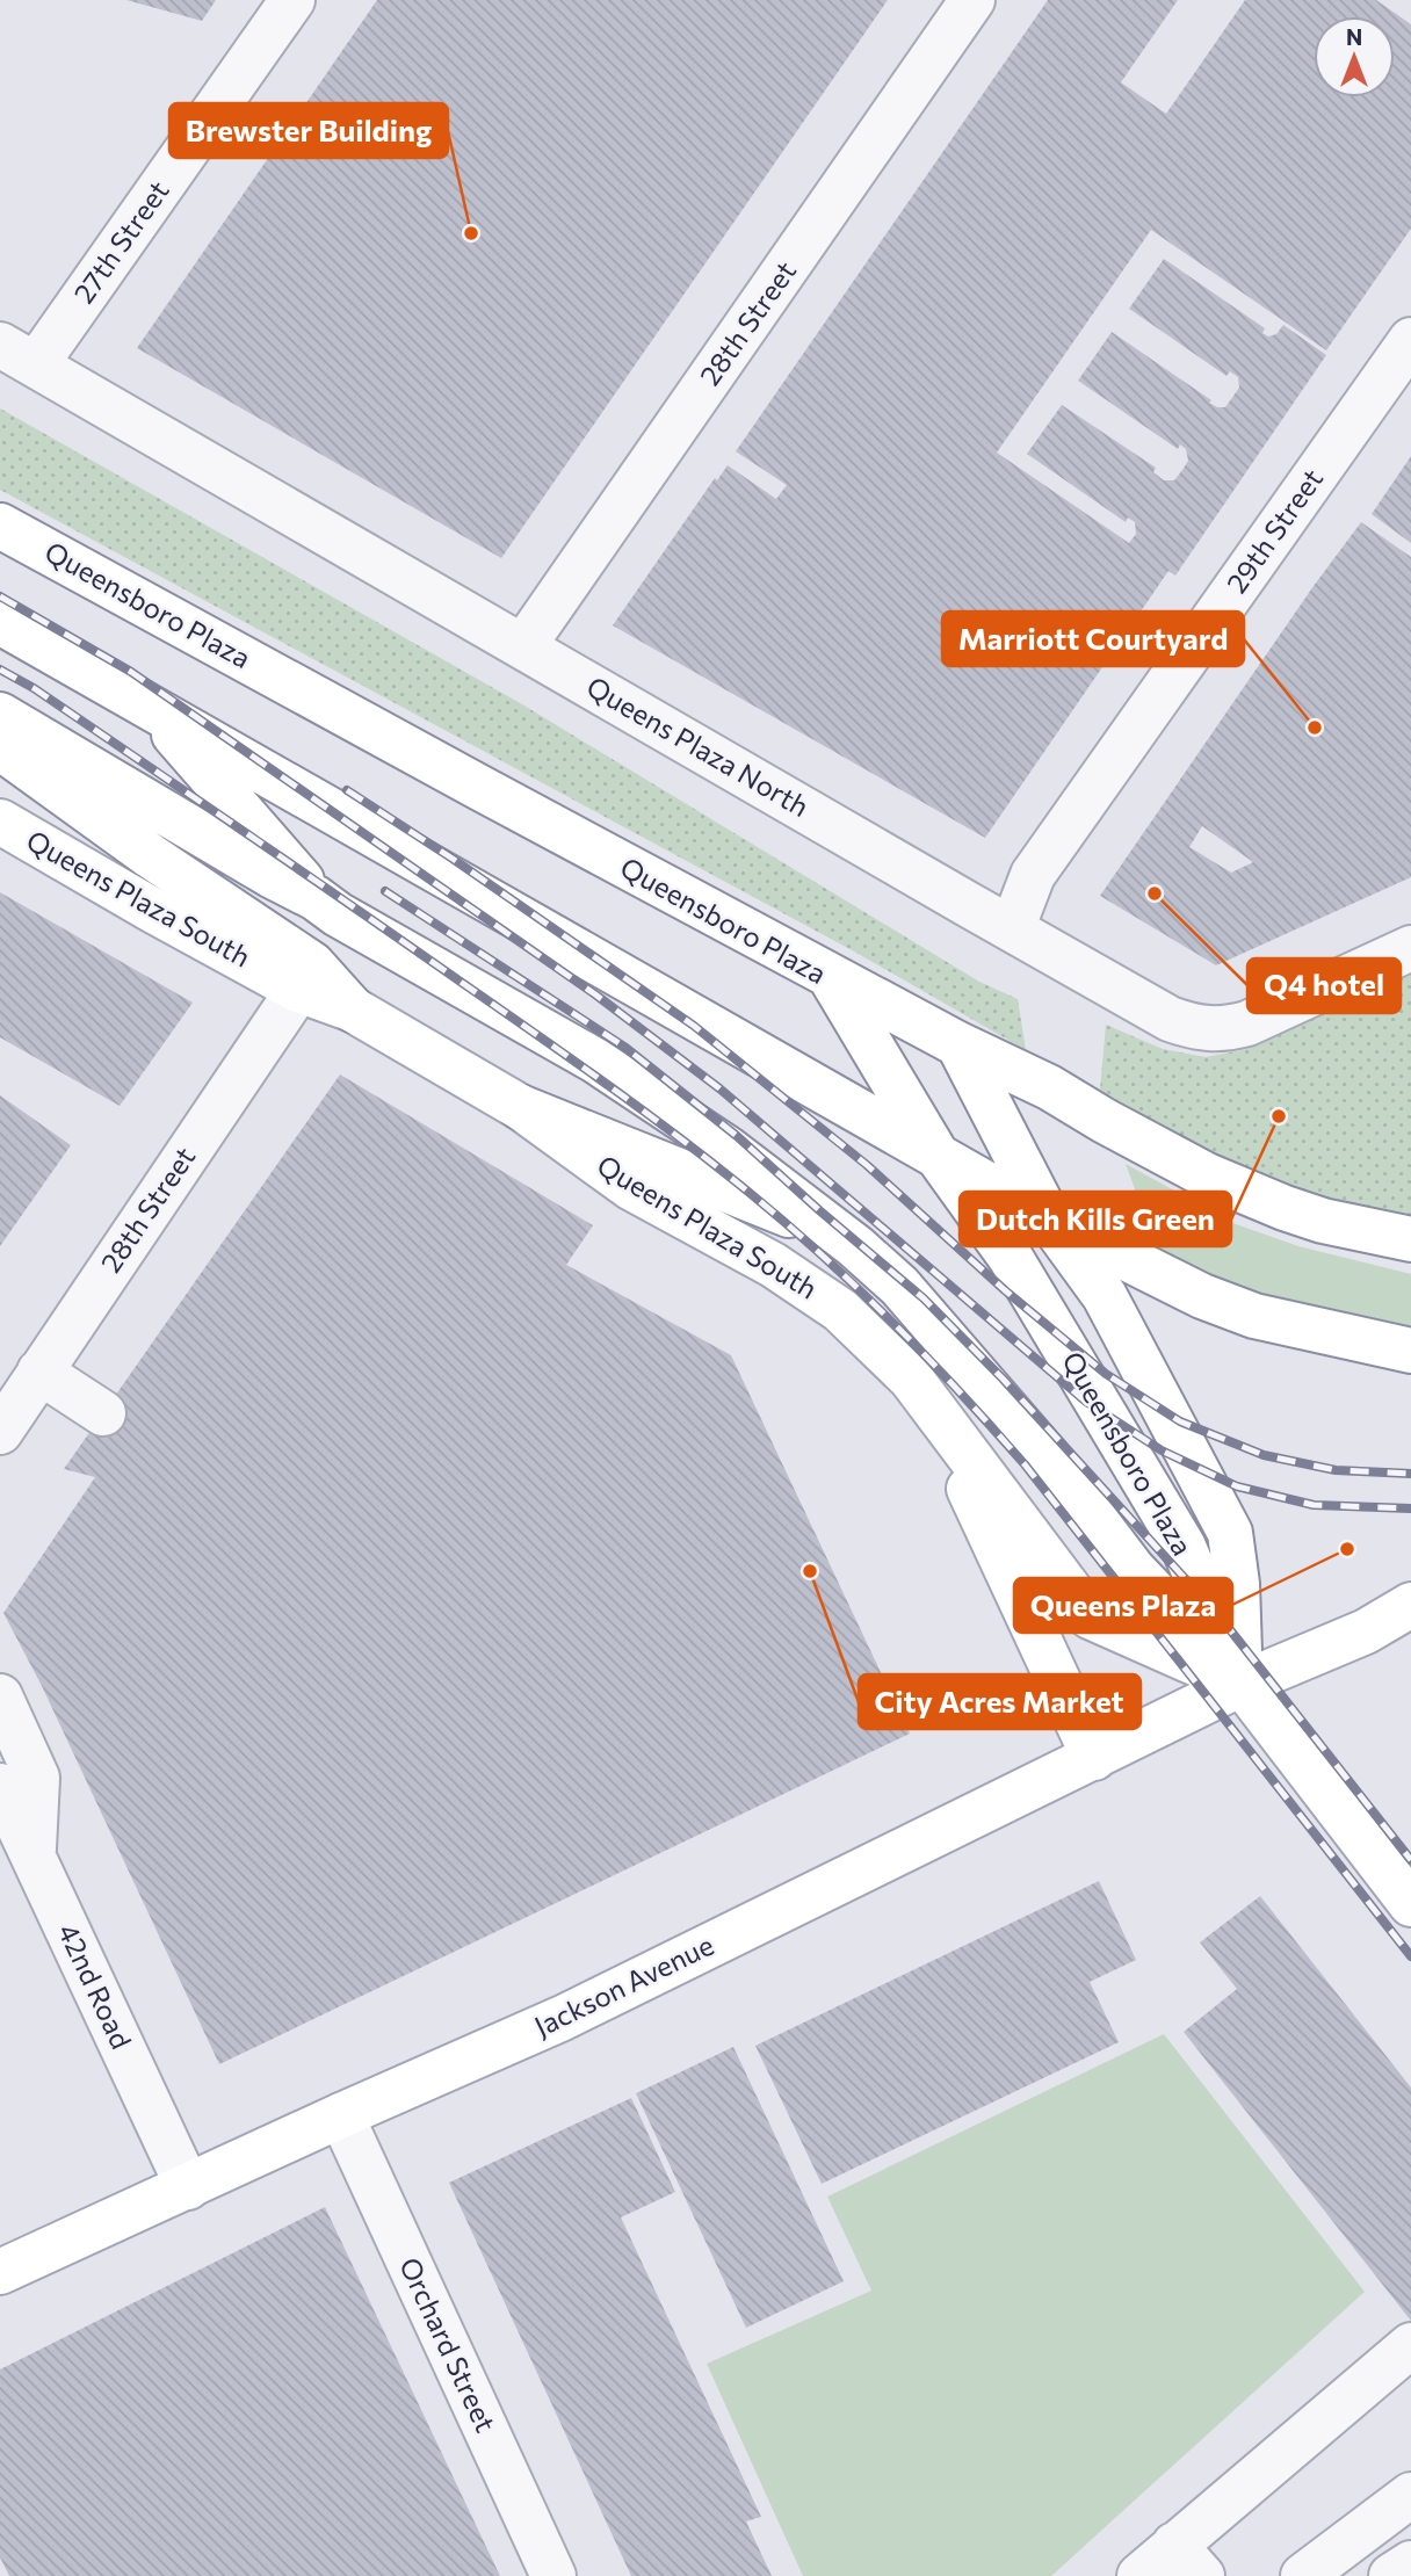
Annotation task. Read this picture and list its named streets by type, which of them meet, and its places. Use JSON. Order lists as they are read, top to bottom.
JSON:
{
  "streets": {
    "main road": ["Queensboro Plaza", "Queens Plaza South", "Jackson Avenue"],
    "street": [
      "27th Street",
      "28th Street",
      "29th Street",
      "Queens Plaza North",
      "42nd Road",
      "Orchard Street"
    ]
  },
  "crossings": [
    ["27th Street", "Queens Plaza North"],
    ["28th Street", "Queens Plaza North"],
    ["28th Street", "Queens Plaza South"],
    ["29th Street", "Queens Plaza North"],
    ["Queensboro Plaza", "Queens Plaza South"],
    ["Queensboro Plaza", "Jackson Avenue"],
    ["Queens Plaza South", "Jackson Avenue"],
    ["42nd Road", "Jackson Avenue"],
    ["Jackson Avenue", "Orchard Street"]
  ],
  "places": [
    "Brewster Building",
    "Marriott Courtyard",
    "Q4 hotel",
    "Dutch Kills Green",
    "Queens Plaza",
    "City Acres Market"
  ],
  "north": "top"
}
